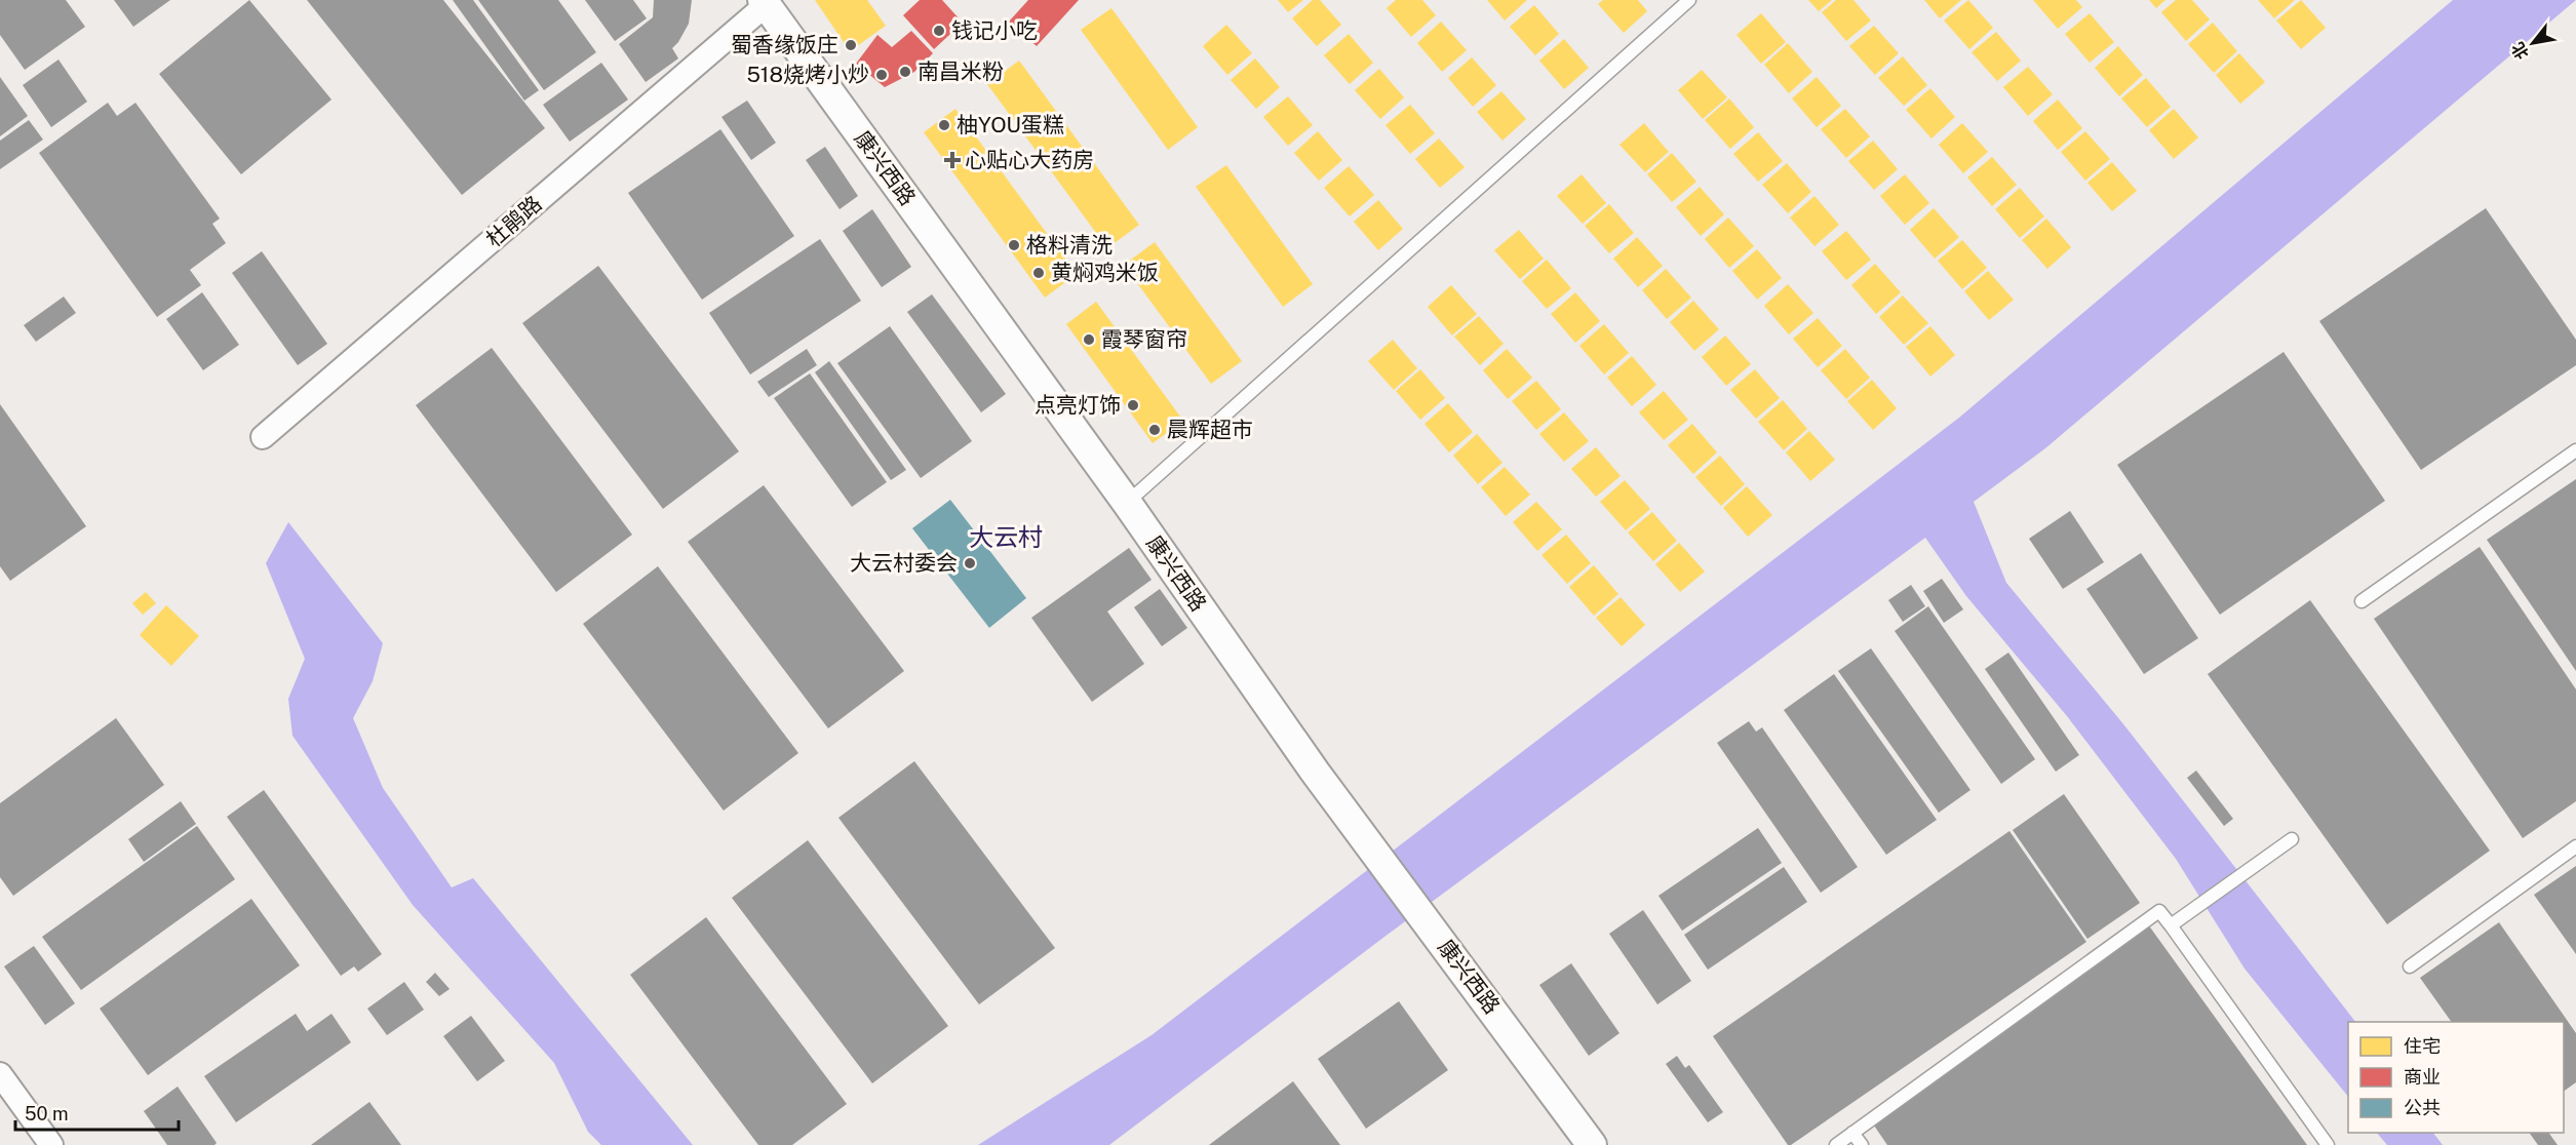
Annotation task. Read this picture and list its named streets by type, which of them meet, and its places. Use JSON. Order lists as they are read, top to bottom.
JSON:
{
  "streets": {
    "street": ["康兴西路", "杜鹃路"]
  },
  "crossings": [
    ["康兴西路", "杜鹃路"]
  ],
  "districts": ["大云村"],
  "places": {
    "other": [
      "钱记小吃",
      "蜀香缘饭庄",
      "南昌米粉",
      "518烧烤小炒",
      "柚YOU蛋糕",
      "格料清洗",
      "黄焖鸡米饭",
      "霞琴窗帘",
      "点亮灯饰",
      "晨辉超市",
      "大云村委会"
    ],
    "health": ["心贴心大药房"]
  },
  "legend": ["住宅", "商业", "公共"],
  "scale_bar": "50 m",
  "north": "bottom left"
}
